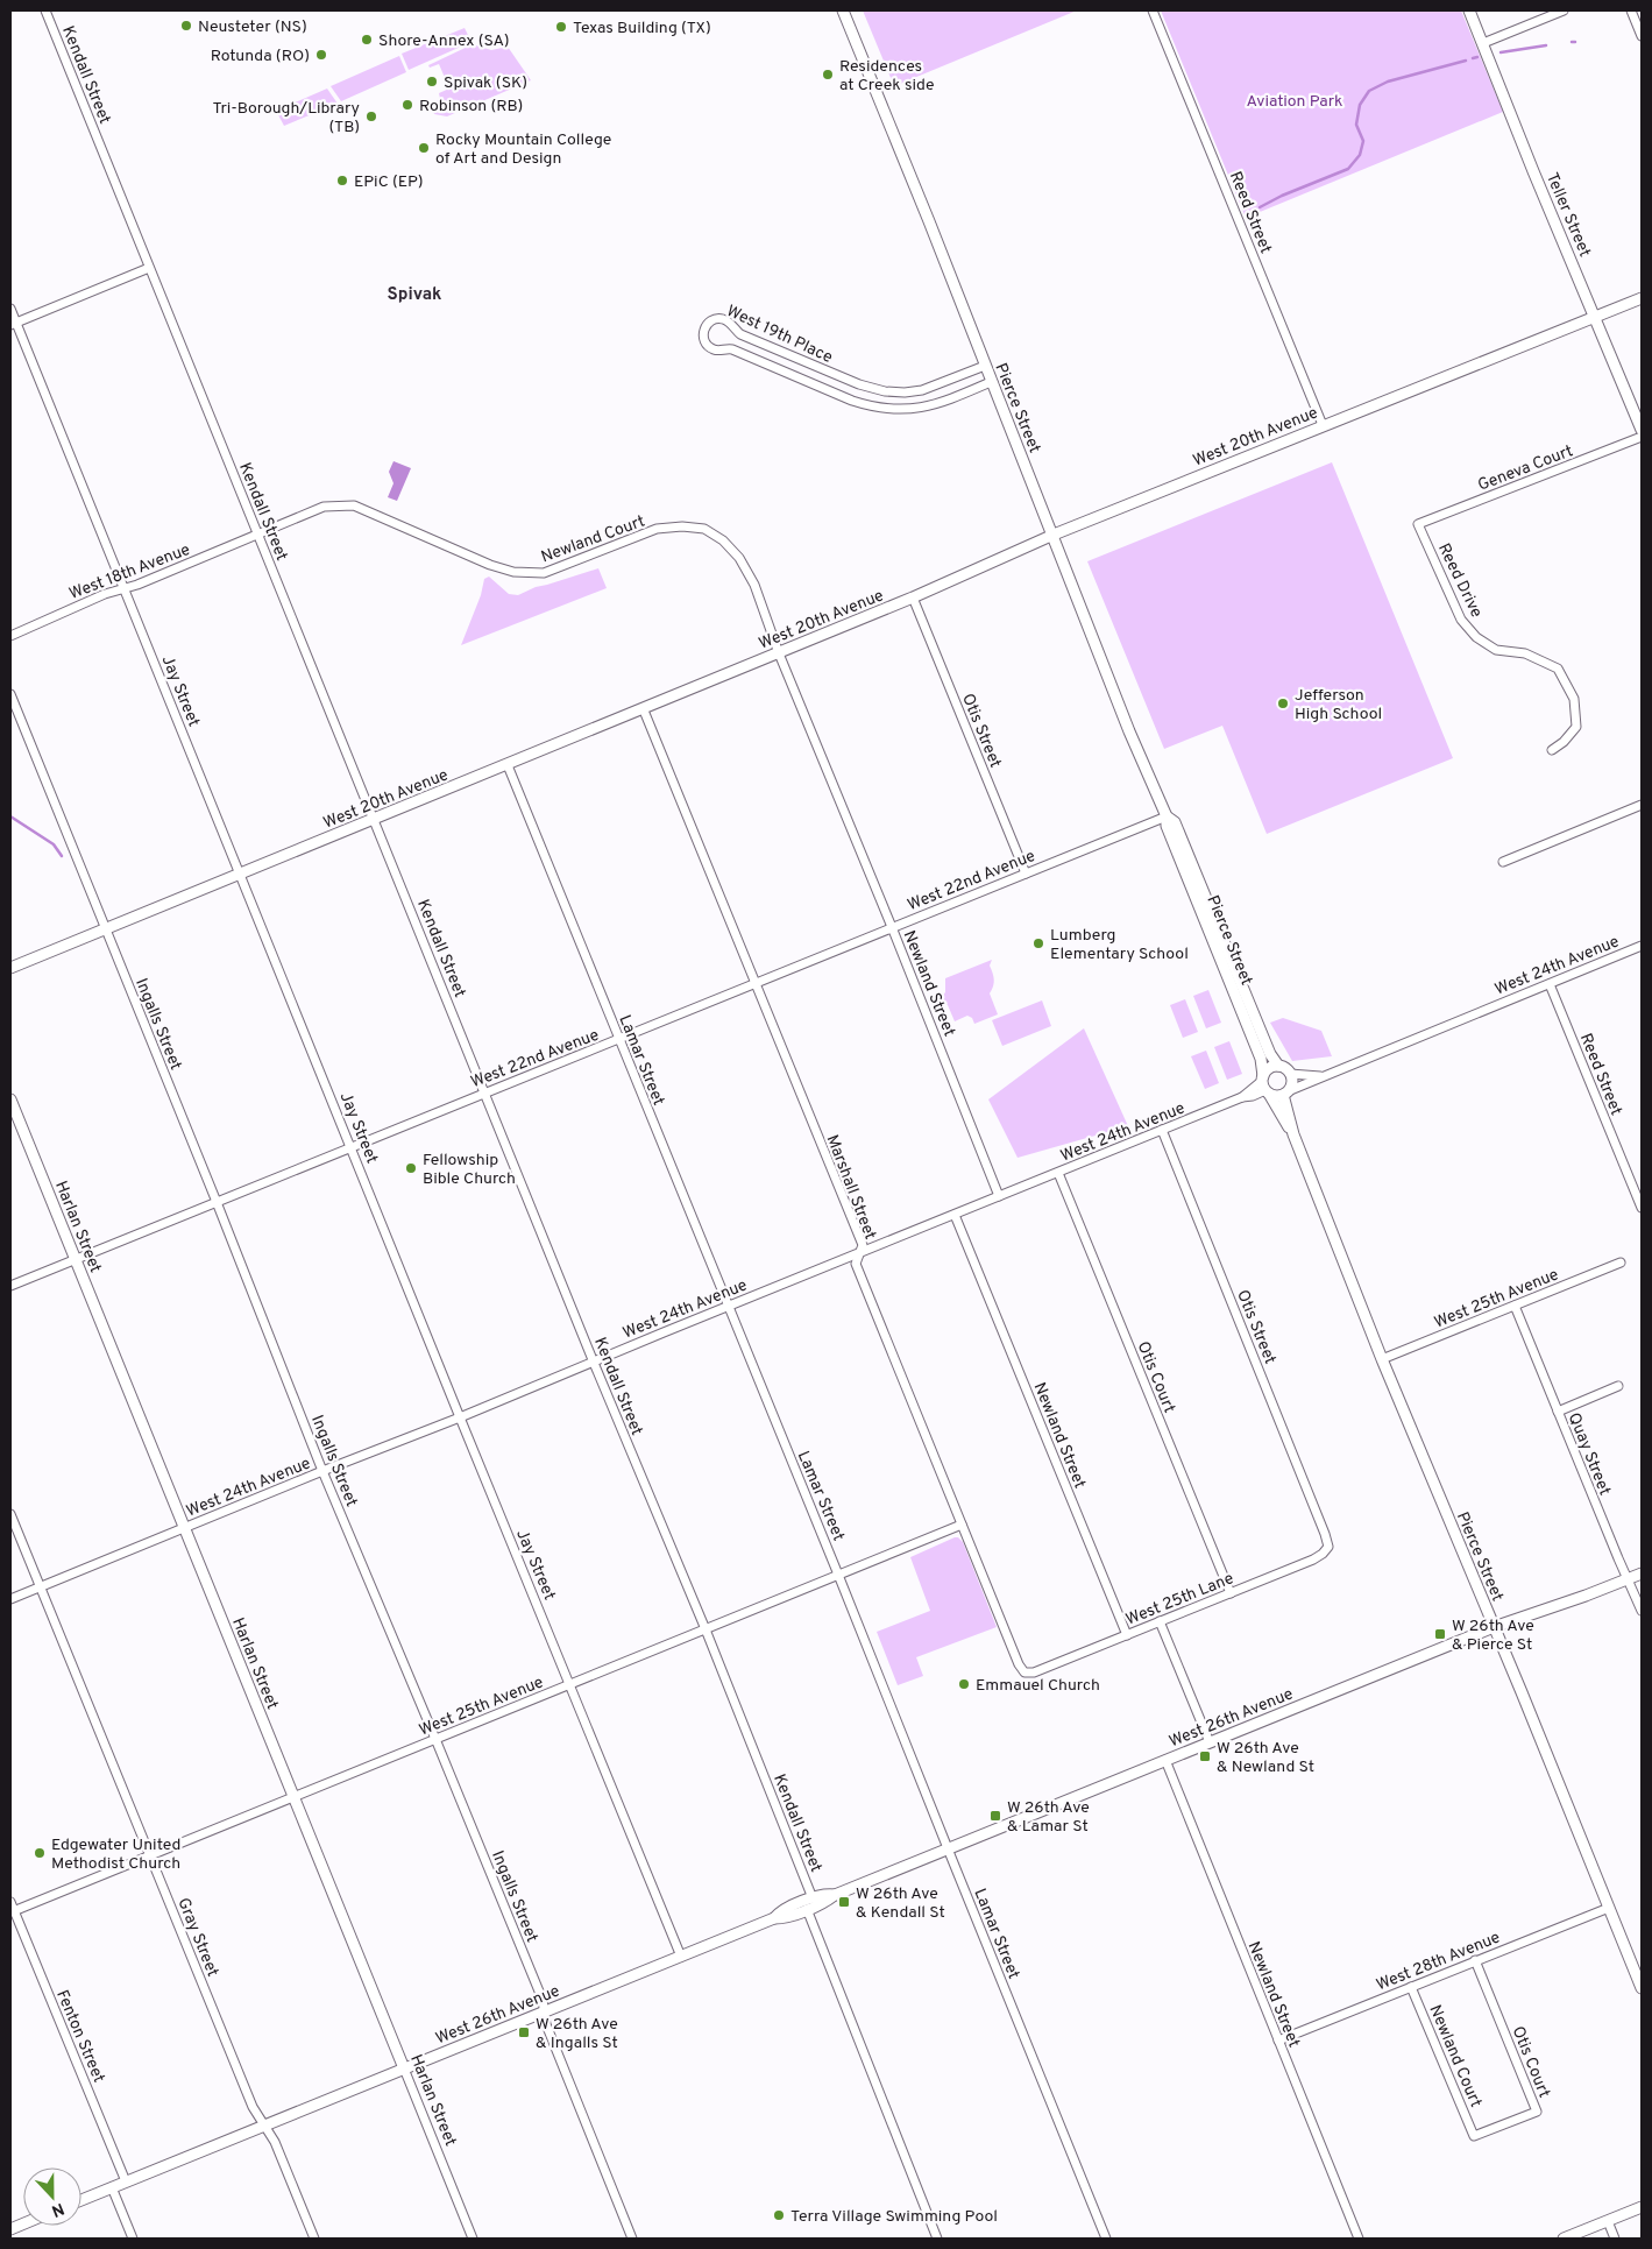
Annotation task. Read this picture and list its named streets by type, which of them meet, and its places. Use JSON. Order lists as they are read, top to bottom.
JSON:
{
  "streets": {
    "street": [
      "Kendall Street",
      "Reed Street",
      "Teller Street",
      "West 19th Place",
      "Pierce Street",
      "West 20th Avenue",
      "Geneva Court",
      "Newland Court",
      "West 18th Avenue",
      "Reed Drive",
      "Jay Street",
      "Otis Street",
      "West 22nd Avenue",
      "West 24th Avenue",
      "Newland Street",
      "Ingalls Street",
      "Lamar Street",
      "Marshall Street",
      "Harlan Street",
      "West 25th Avenue",
      "Otis Court",
      "Quay Street",
      "West 25th Lane",
      "West 26th Avenue",
      "Gray Street",
      "West 28th Avenue",
      "Fenton Street"
    ]
  },
  "crossings": [
    ["Kendall Street", "West 20th Avenue"],
    ["Kendall Street", "West 18th Avenue"],
    ["Kendall Street", "West 22nd Avenue"],
    ["Kendall Street", "West 24th Avenue"],
    ["Kendall Street", "West 25th Avenue"],
    ["Kendall Street", "West 26th Avenue"],
    ["Reed Street", "West 20th Avenue"],
    ["Reed Street", "West 24th Avenue"],
    ["Teller Street", "West 20th Avenue"],
    ["West 19th Place", "Pierce Street"],
    ["Pierce Street", "West 20th Avenue"],
    ["Pierce Street", "West 22nd Avenue"],
    ["Pierce Street", "West 24th Avenue"],
    ["Pierce Street", "West 25th Avenue"],
    ["Pierce Street", "West 26th Avenue"],
    ["Pierce Street", "West 28th Avenue"],
    ["West 20th Avenue", "Newland Court"],
    ["West 20th Avenue", "Jay Street"],
    ["West 20th Avenue", "Otis Street"],
    ["West 20th Avenue", "Newland Street"],
    ["West 20th Avenue", "Ingalls Street"],
    ["West 20th Avenue", "Lamar Street"],
    ["West 20th Avenue", "Marshall Street"],
    ["Geneva Court", "Reed Drive"],
    ["Newland Court", "West 18th Avenue"],
    ["Newland Court", "Newland Street"],
    ["Newland Court", "Otis Court"],
    ["Newland Court", "West 28th Avenue"],
    ["West 18th Avenue", "Jay Street"],
    ["Jay Street", "West 22nd Avenue"],
    ["Jay Street", "West 24th Avenue"],
    ["Jay Street", "West 25th Avenue"],
    ["Jay Street", "West 26th Avenue"],
    ["Otis Street", "West 22nd Avenue"],
    ["Otis Street", "West 24th Avenue"],
    ["Otis Street", "West 25th Lane"],
    ["West 22nd Avenue", "Newland Street"],
    ["West 22nd Avenue", "Ingalls Street"],
    ["West 22nd Avenue", "Lamar Street"],
    ["West 22nd Avenue", "Marshall Street"],
    ["West 22nd Avenue", "Harlan Street"],
    ["West 24th Avenue", "Newland Street"],
    ["West 24th Avenue", "Ingalls Street"],
    ["West 24th Avenue", "Lamar Street"],
    ["West 24th Avenue", "Marshall Street"],
    ["West 24th Avenue", "Harlan Street"],
    ["West 24th Avenue", "Otis Court"],
    ["West 24th Avenue", "Gray Street"],
    ["Newland Street", "West 25th Lane"],
    ["Newland Street", "West 26th Avenue"],
    ["Newland Street", "West 28th Avenue"],
    ["Ingalls Street", "West 25th Avenue"],
    ["Ingalls Street", "West 26th Avenue"],
    ["Lamar Street", "West 25th Avenue"],
    ["Lamar Street", "West 26th Avenue"],
    ["Marshall Street", "West 25th Avenue"],
    ["Marshall Street", "West 25th Lane"],
    ["Harlan Street", "West 25th Avenue"],
    ["Harlan Street", "West 26th Avenue"],
    ["West 25th Avenue", "Quay Street"],
    ["West 25th Avenue", "Gray Street"],
    ["West 25th Avenue", "Fenton Street"],
    ["Otis Court", "West 25th Lane"],
    ["Otis Court", "West 28th Avenue"],
    ["Quay Street", "West 26th Avenue"],
    ["West 26th Avenue", "Gray Street"],
    ["West 26th Avenue", "Fenton Street"]
  ],
  "districts": ["Spivak"],
  "parks": ["Aviation Park"],
  "places": {
    "other": [
      "Neusteter (NS)",
      "Texas Building (TX)",
      "Shore-Annex (SA)",
      "Rotunda (RO)",
      "Residences at Creek side",
      "Spivak (SK)",
      "Robinson (RB)",
      "Tri-Borough/Library (TB)",
      "Rocky Mountain College of Art and Design",
      "EPiC (EP)",
      "Jefferson High School",
      "Lumberg Elementary School",
      "Fellowship Bible Church",
      "Emmauel Church",
      "Edgewater United Methodist Church",
      "Terra Village Swimming Pool"
    ],
    "transit": [
      "W 26th Ave & Pierce St",
      "W 26th Ave & Newland St",
      "W 26th Ave & Lamar St",
      "W 26th Ave & Kendall St",
      "W 26th Ave & Ingalls St"
    ]
  },
  "north": "bottom"
}
